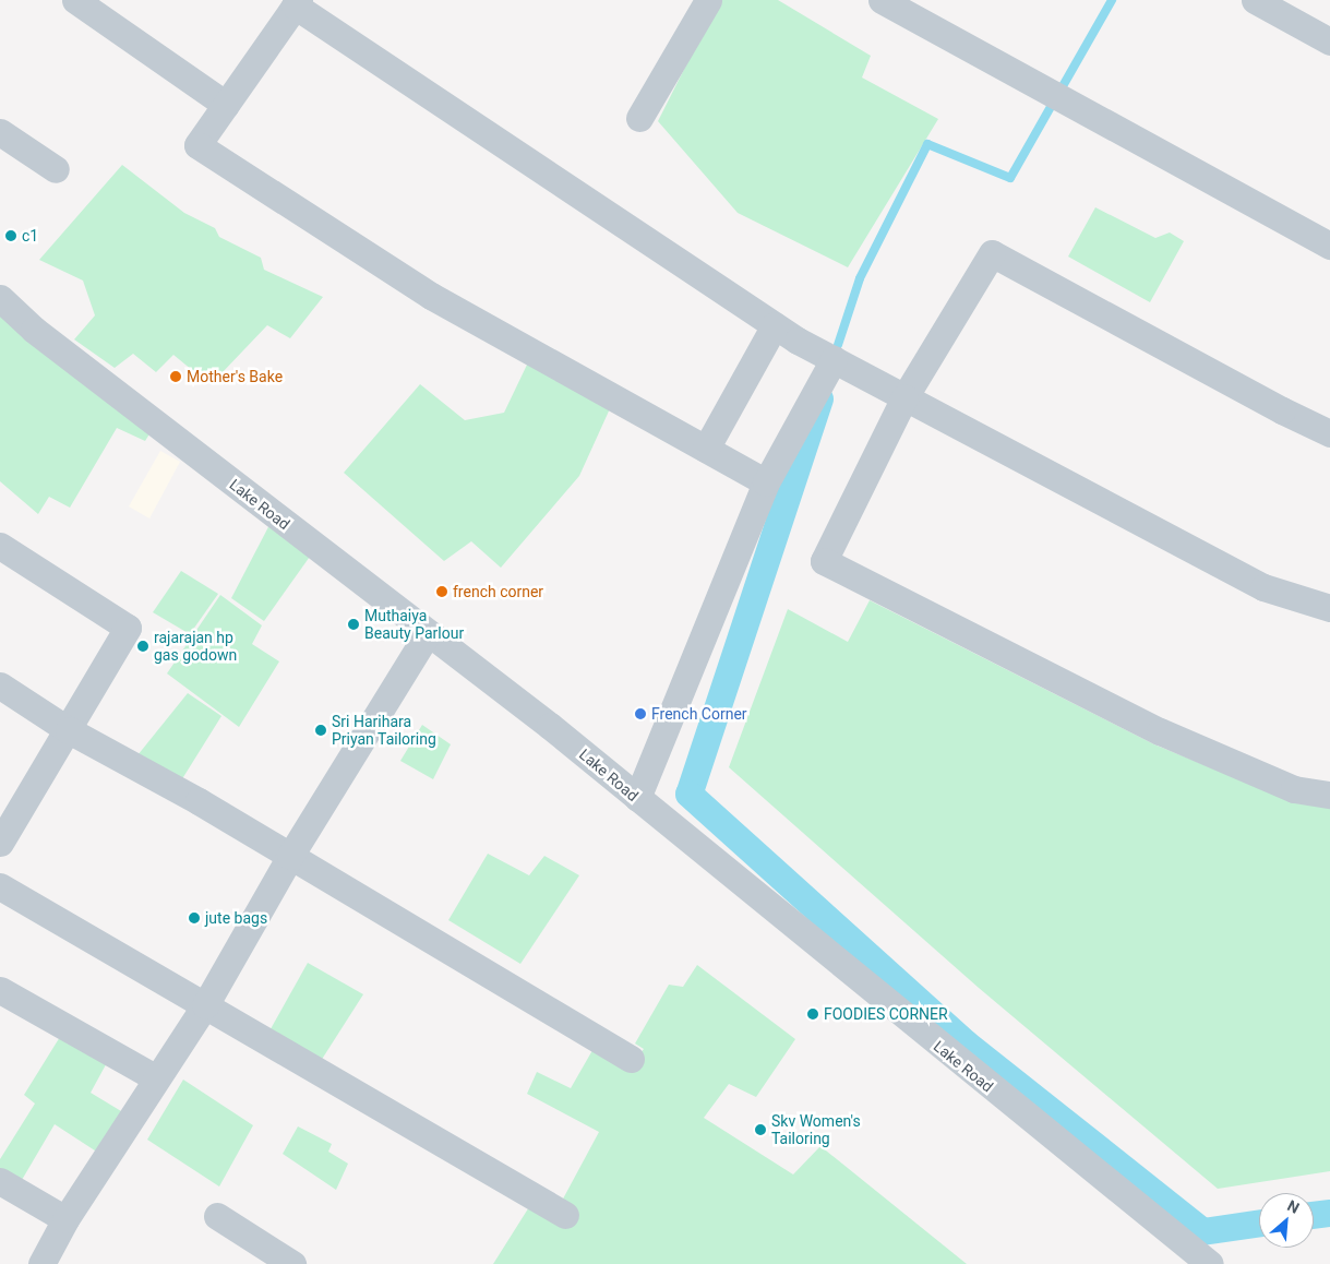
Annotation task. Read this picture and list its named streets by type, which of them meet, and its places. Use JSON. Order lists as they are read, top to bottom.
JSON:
{
  "streets": {
    "street": ["Lake Road"]
  },
  "places": [
    "c1",
    "Mother's Bake",
    "french corner",
    "Muthaiya Beauty Parlour",
    "rajarajan hp gas godown",
    "French Corner",
    "Sri Harihara Priyan Tailoring",
    "jute bags",
    "FOODIES CORNER",
    "Skv Women's Tailoring"
  ],
  "north": "top right"
}
